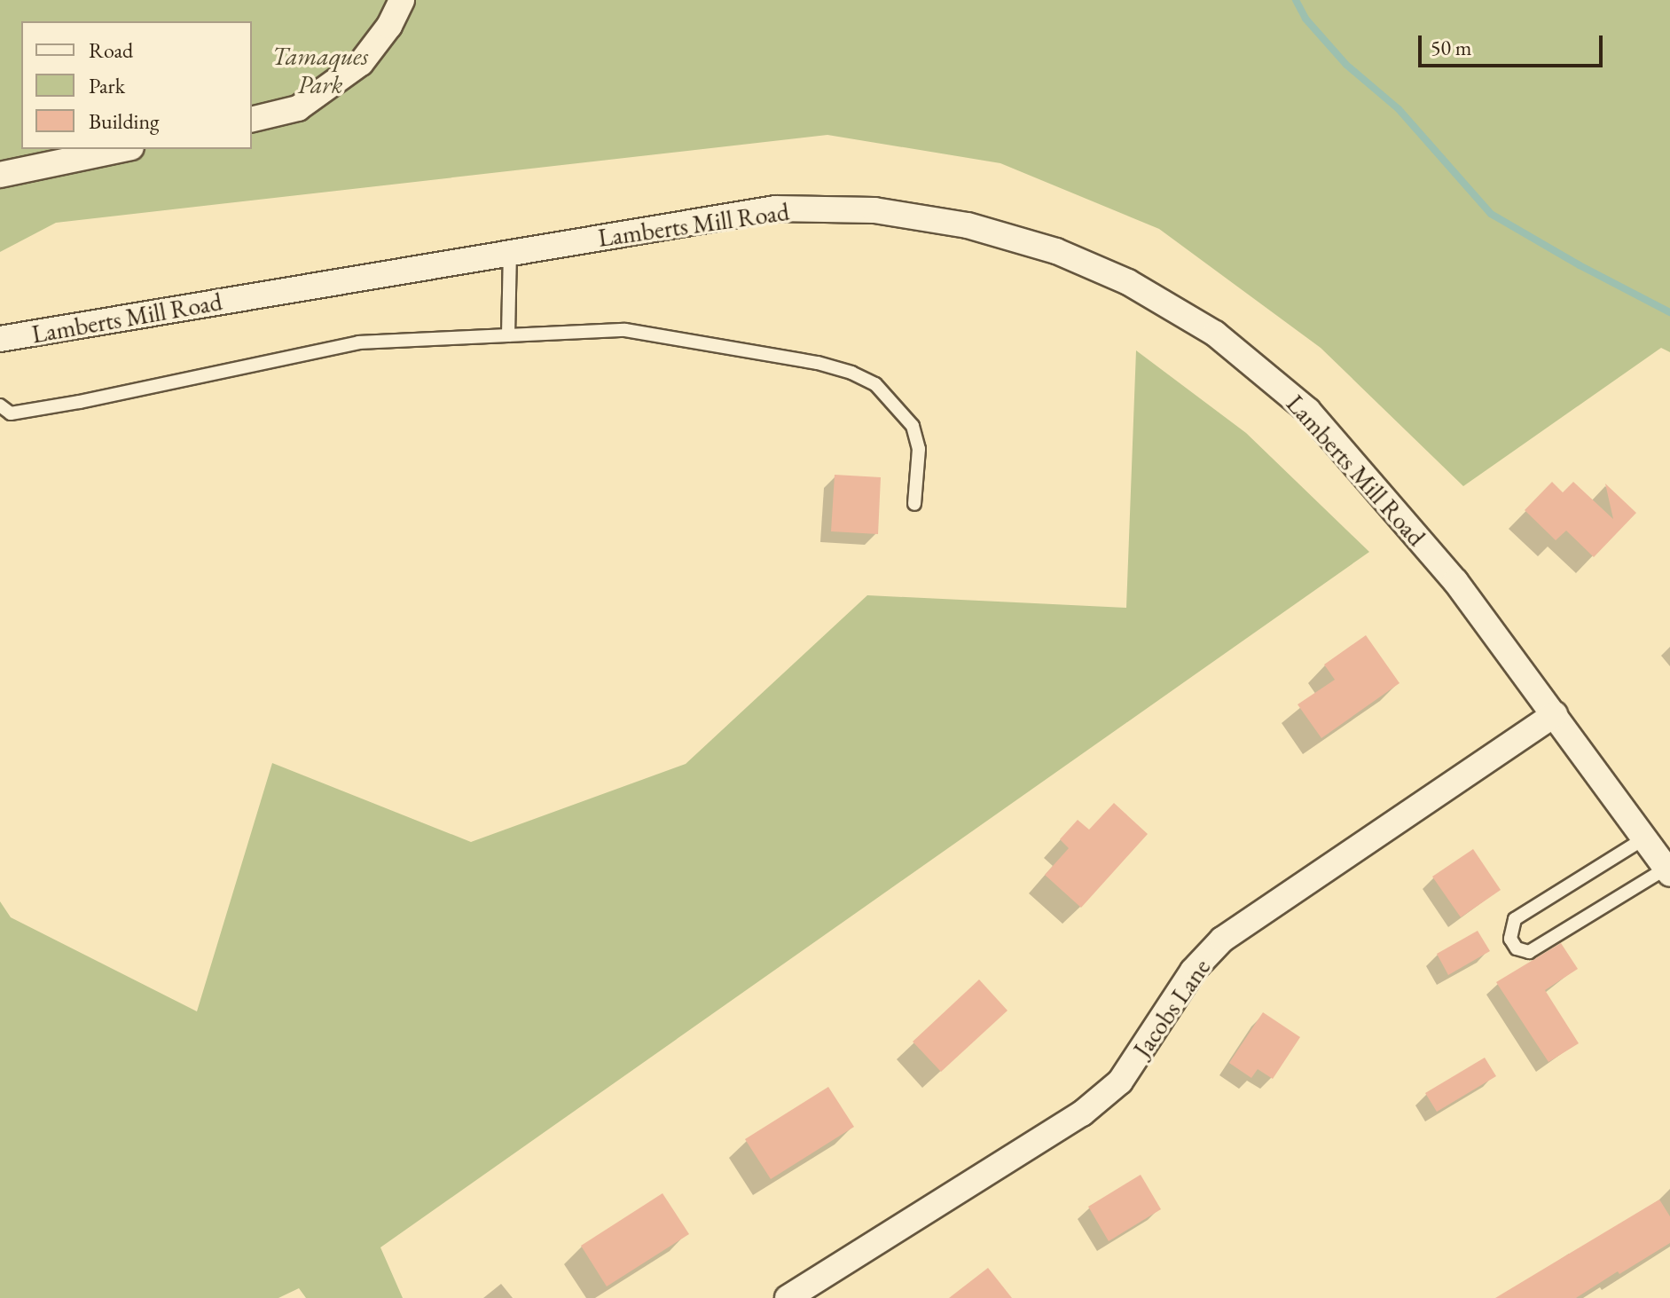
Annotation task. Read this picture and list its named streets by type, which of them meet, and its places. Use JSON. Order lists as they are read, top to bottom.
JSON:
{
  "streets": {
    "street": ["Lamberts Mill Road", "Jacobs Lane"]
  },
  "crossings": [
    ["Lamberts Mill Road", "Jacobs Lane"]
  ],
  "parks": ["Tamaques Park"],
  "legend": ["Road", "Park", "Building"],
  "scale_bar": "50 m"
}
